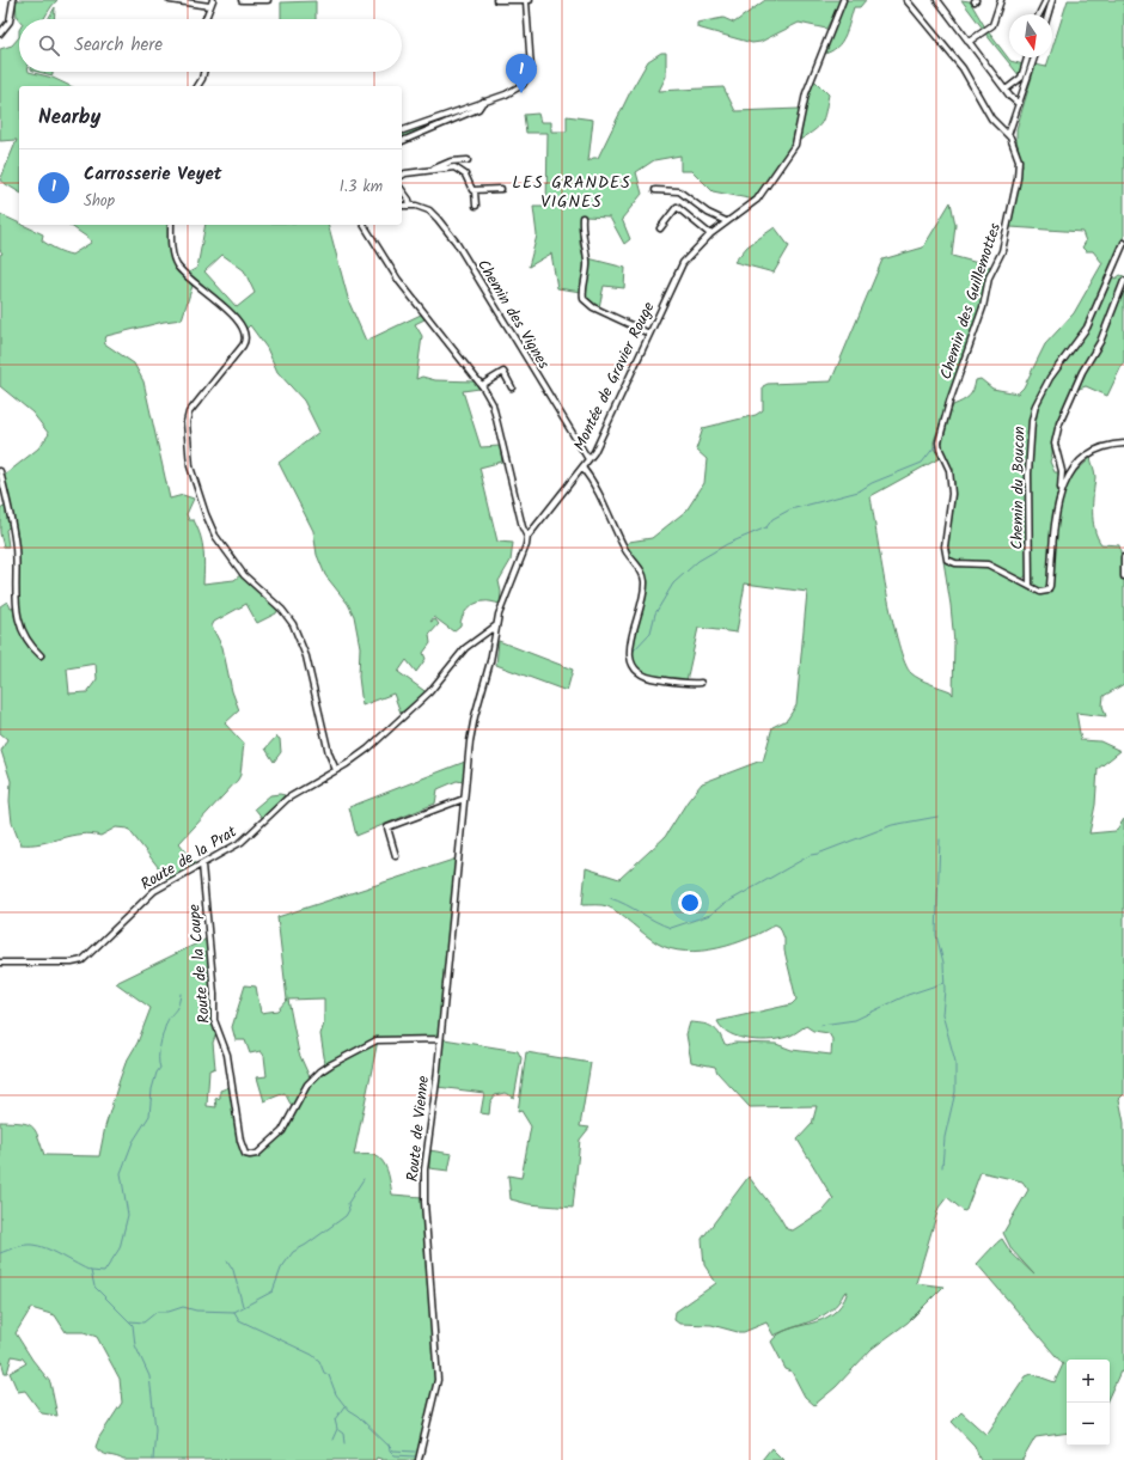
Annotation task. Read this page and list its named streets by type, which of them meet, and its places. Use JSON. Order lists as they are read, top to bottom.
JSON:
{
  "streets": {
    "street": [
      "Chemin des Guillemottes",
      "Chemin des Vignes",
      "Montée de Gravier Rouge",
      "Chemin du Boucon",
      "Route de la Prat",
      "Route de la Coupe",
      "Route de Vienne"
    ]
  },
  "crossings": [
    ["Chemin des Guillemottes", "Chemin du Boucon"],
    ["Chemin des Vignes", "Montée de Gravier Rouge"],
    ["Montée de Gravier Rouge", "Route de la Prat"],
    ["Montée de Gravier Rouge", "Route de Vienne"],
    ["Route de la Prat", "Route de la Coupe"],
    ["Route de la Coupe", "Route de Vienne"]
  ],
  "districts": ["LES GRANDES VIGNES"],
  "north": "bottom",
  "page": {
    "search": "Search here",
    "pins": "1",
    "heading": "Nearby",
    "list": [
      {
        "mark": "1",
        "name": "Carrosserie Veyet",
        "note": "Shop",
        "value": "1.3 km"
      }
    ],
    "map_buttons": ["+", "−"]
  }
}
